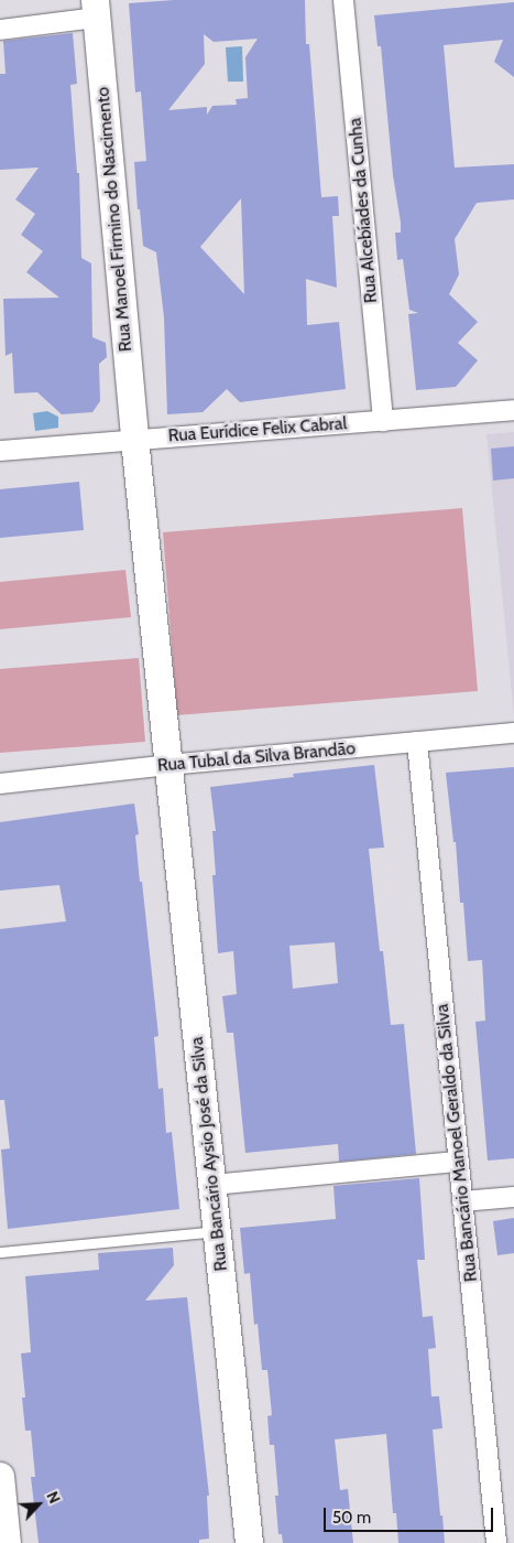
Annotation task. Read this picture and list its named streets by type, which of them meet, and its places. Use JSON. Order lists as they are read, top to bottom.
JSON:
{
  "streets": {
    "street": [
      "Rua Alcebíades da Cunha",
      "Rua Manoel Firmino do Nascimento",
      "Rua Eurídice Felix Cabral",
      "Rua Tubal da Silva Brandão",
      "Rua Bancário Manoel Geraldo da Silva",
      "Rua Bancário Aysio José da Silva"
    ]
  },
  "crossings": [
    ["Rua Alcebíades da Cunha", "Rua Eurídice Felix Cabral"],
    ["Rua Manoel Firmino do Nascimento", "Rua Eurídice Felix Cabral"],
    ["Rua Manoel Firmino do Nascimento", "Rua Tubal da Silva Brandão"],
    ["Rua Manoel Firmino do Nascimento", "Rua Bancário Aysio José da Silva"],
    ["Rua Tubal da Silva Brandão", "Rua Bancário Manoel Geraldo da Silva"],
    ["Rua Tubal da Silva Brandão", "Rua Bancário Aysio José da Silva"]
  ],
  "scale_bar": "50 m",
  "north": "top right"
}
